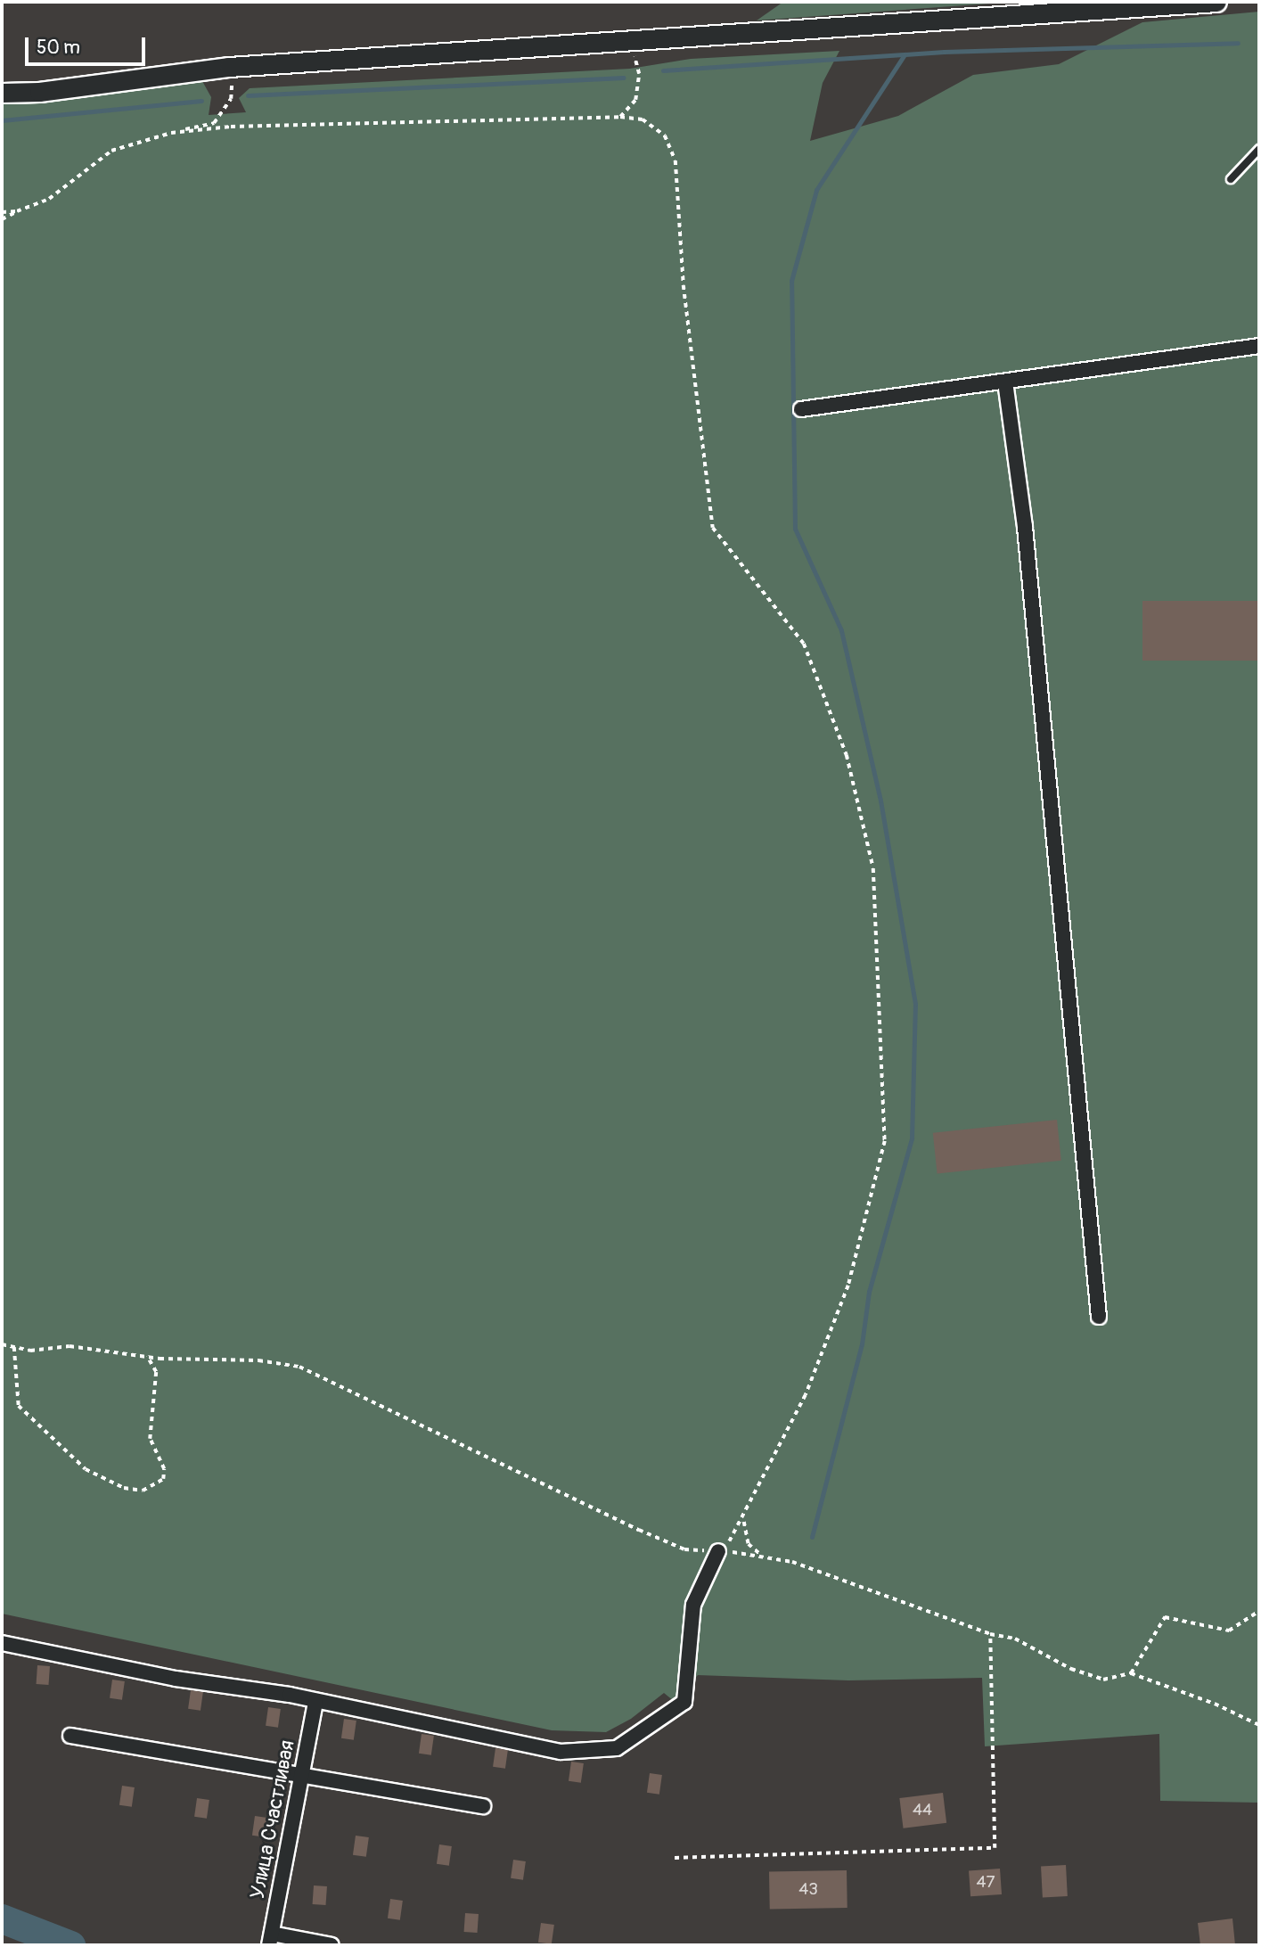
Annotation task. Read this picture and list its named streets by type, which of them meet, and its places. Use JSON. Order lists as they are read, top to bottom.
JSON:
{
  "streets": {
    "street": ["Улица Счастливая"]
  },
  "house_numbers": ["44", "47", "43"],
  "scale_bar": "50 m"
}
